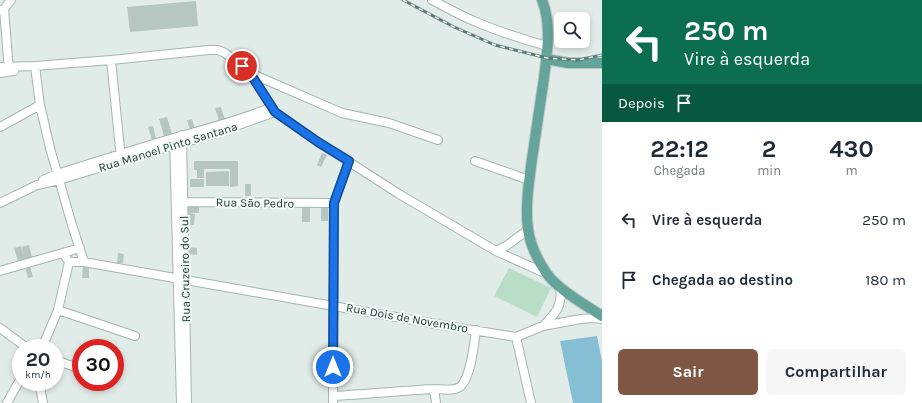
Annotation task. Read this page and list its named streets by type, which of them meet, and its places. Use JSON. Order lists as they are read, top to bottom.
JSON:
{
  "streets": {
    "street": [
      "Rua Manoel Pinto Santana",
      "Rua São Pedro",
      "Rua Cruzeiro do Sul",
      "Rua Dois de Novembro"
    ]
  },
  "crossings": [
    ["Rua Manoel Pinto Santana", "Rua Cruzeiro do Sul"],
    ["Rua São Pedro", "Rua Cruzeiro do Sul"],
    ["Rua Cruzeiro do Sul", "Rua Dois de Novembro"]
  ],
  "page": {
    "turn": ["250 m", "Vire à esquerda"],
    "then": "Depois",
    "eta": [
      "22:12",
      "Chegada",
      "2",
      "min",
      "430",
      "m"
    ],
    "list": [
      {
        "name": "Vire à esquerda",
        "value": "250 m"
      },
      {
        "name": "Chegada ao destino",
        "value": "180 m"
      }
    ],
    "speed": "20 km/h",
    "limit": "30",
    "buttons": ["Sair", "Compartilhar"]
  }
}
